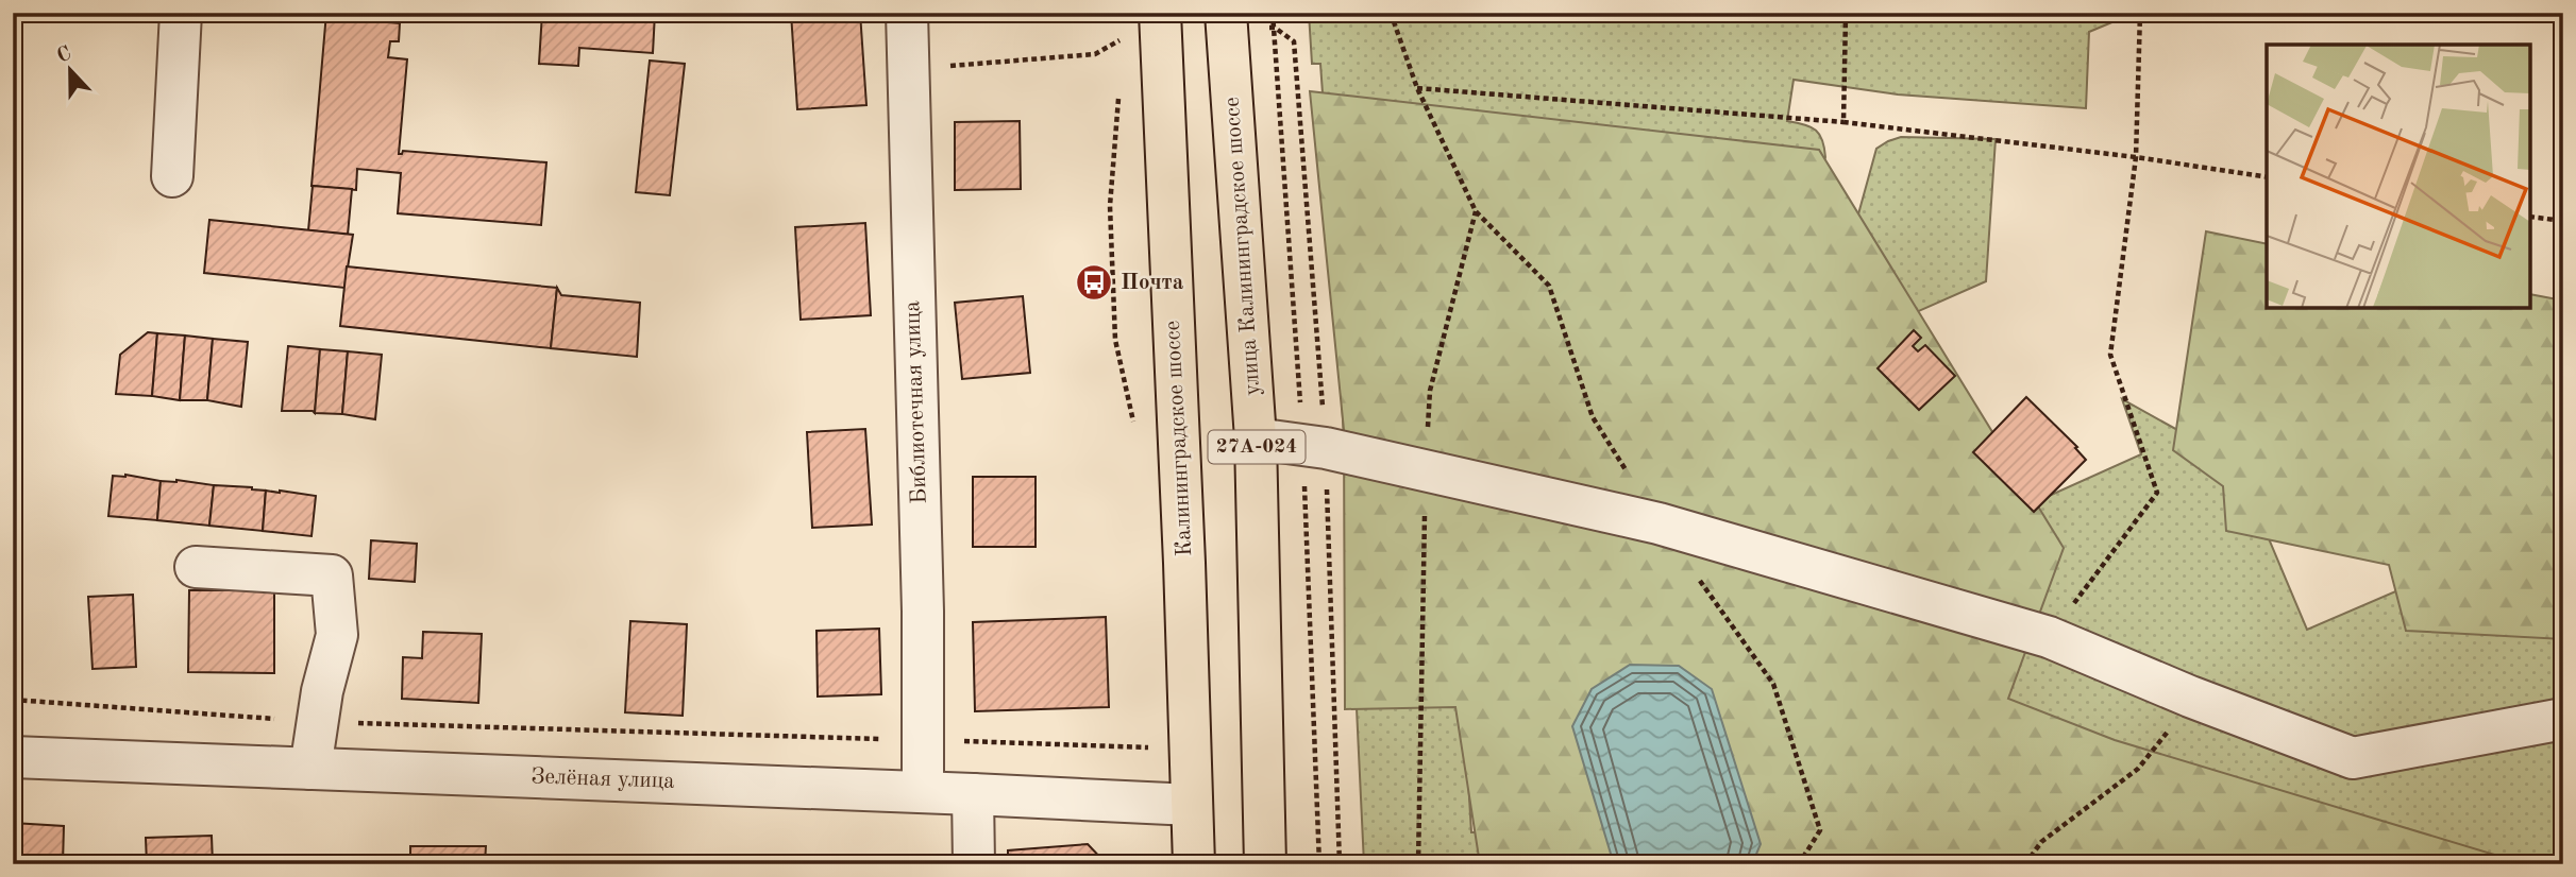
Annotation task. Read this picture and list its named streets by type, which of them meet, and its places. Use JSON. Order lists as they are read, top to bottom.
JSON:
{
  "streets": {
    "main road": ["улица Калининградское шоссе", "Калининградское шоссе", "27А-024"],
    "street": ["Библиотечная улица", "Зелёная улица"]
  },
  "crossings": [
    ["Библиотечная улица", "Зелёная улица"],
    ["Калининградское шоссе", "Зелёная улица"]
  ],
  "places": {
    "bus stop": ["Почта"]
  },
  "north": "top"
}
